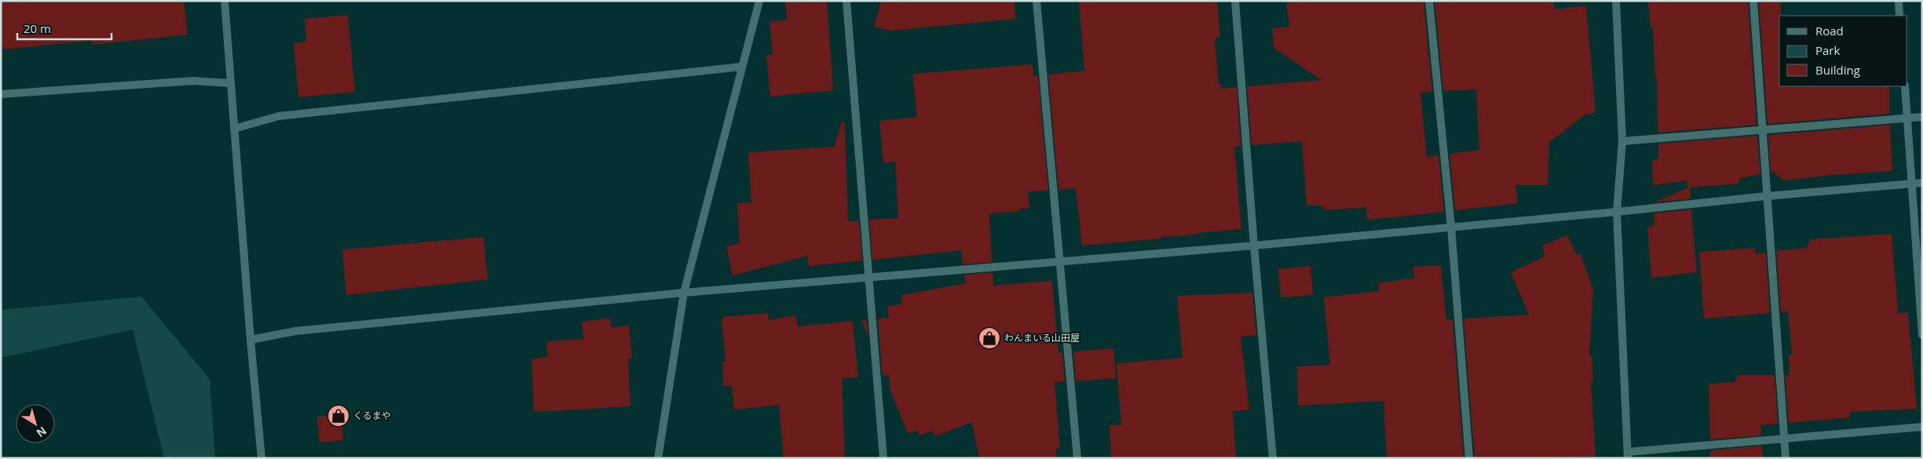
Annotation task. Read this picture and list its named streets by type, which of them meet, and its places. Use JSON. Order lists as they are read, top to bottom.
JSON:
{
  "places": {
    "shop": ["わんまいる山田屋", "くるまや"]
  },
  "legend": ["Road", "Park", "Building"],
  "scale_bar": "20 m",
  "north": "bottom right"
}
